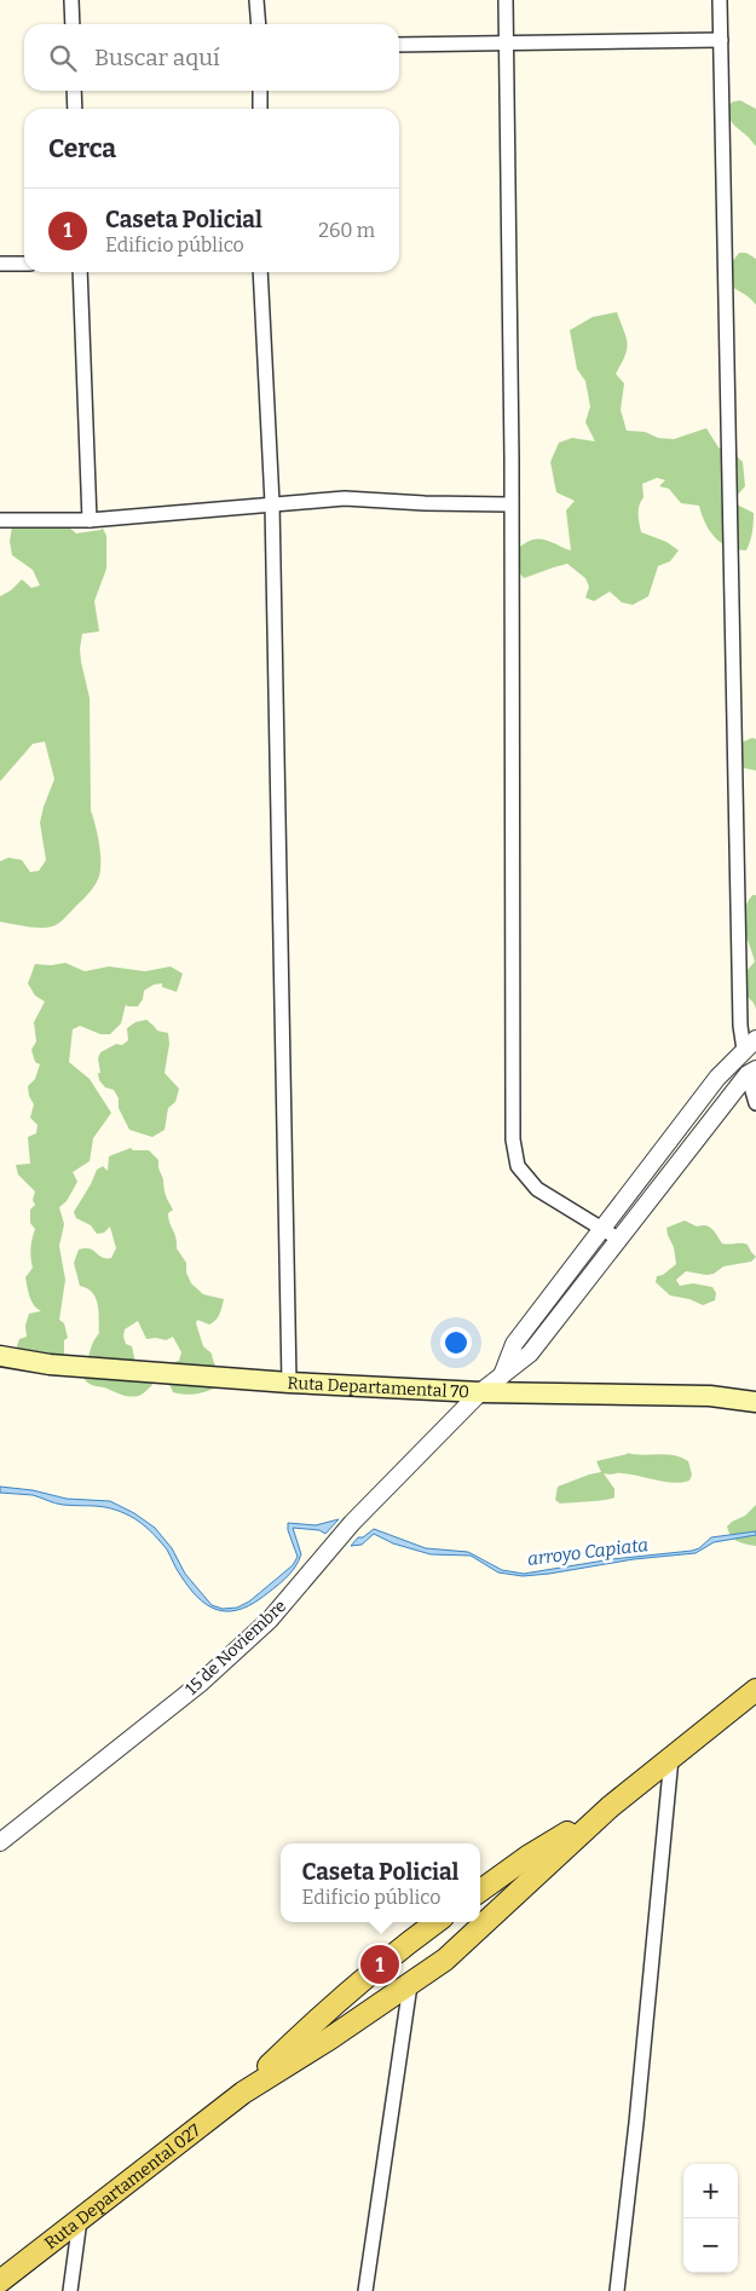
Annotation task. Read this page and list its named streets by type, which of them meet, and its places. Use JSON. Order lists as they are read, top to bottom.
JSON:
{
  "streets": {
    "main road": ["Ruta Departamental 70", "Ruta Departamental 027"],
    "street": ["15 de Noviembre"]
  },
  "crossings": [
    ["Ruta Departamental 70", "15 de Noviembre"]
  ],
  "water": ["arroyo Capiata"],
  "page": {
    "search": "Buscar aquí",
    "heading": "Cerca",
    "list": [
      {
        "mark": "1",
        "name": "Caseta Policial",
        "note": "Edificio público",
        "value": "260 m"
      }
    ],
    "popup": ["Caseta Policial", "Edificio público"],
    "pins": "1",
    "map_buttons": ["+", "−"]
  }
}
